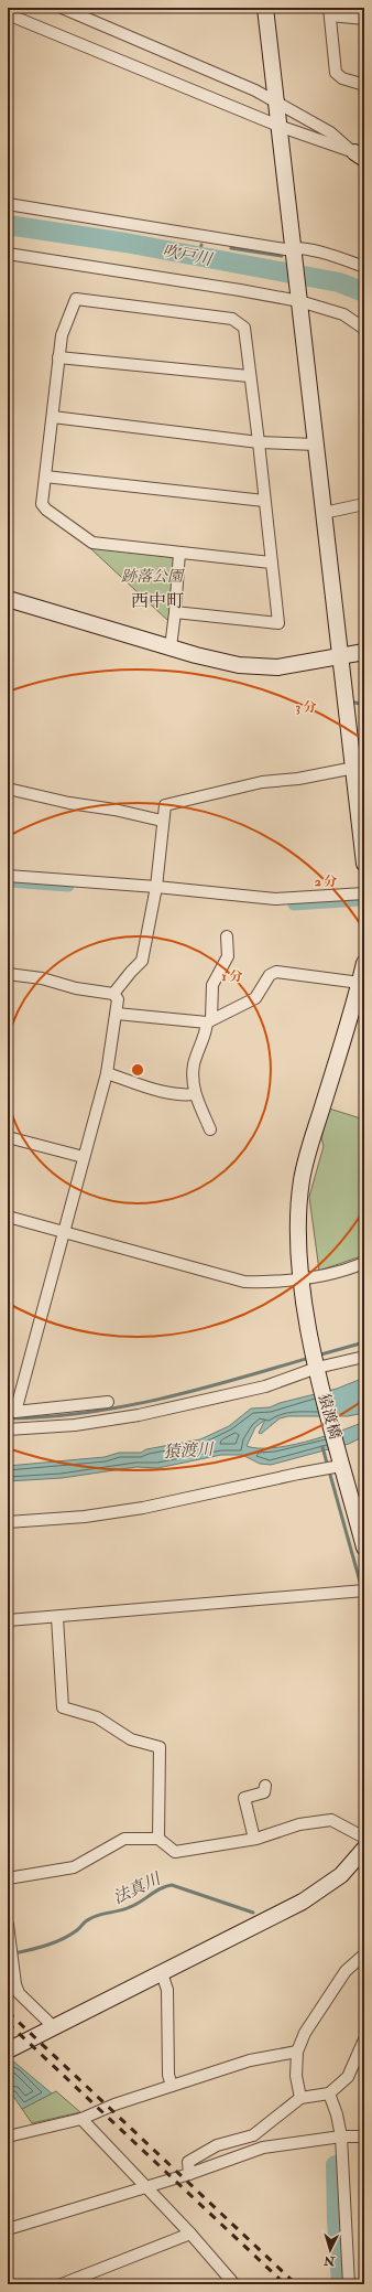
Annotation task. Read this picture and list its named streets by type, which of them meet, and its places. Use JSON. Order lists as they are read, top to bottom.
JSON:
{
  "streets": {
    "street": ["猿渡橋"]
  },
  "districts": ["西中町"],
  "water": ["吹戸川", "猿渡川", "法真川"],
  "parks": ["跡落公園"],
  "north": "bottom",
  "rings": ["3 分", "2 分", "1 分"]
}
